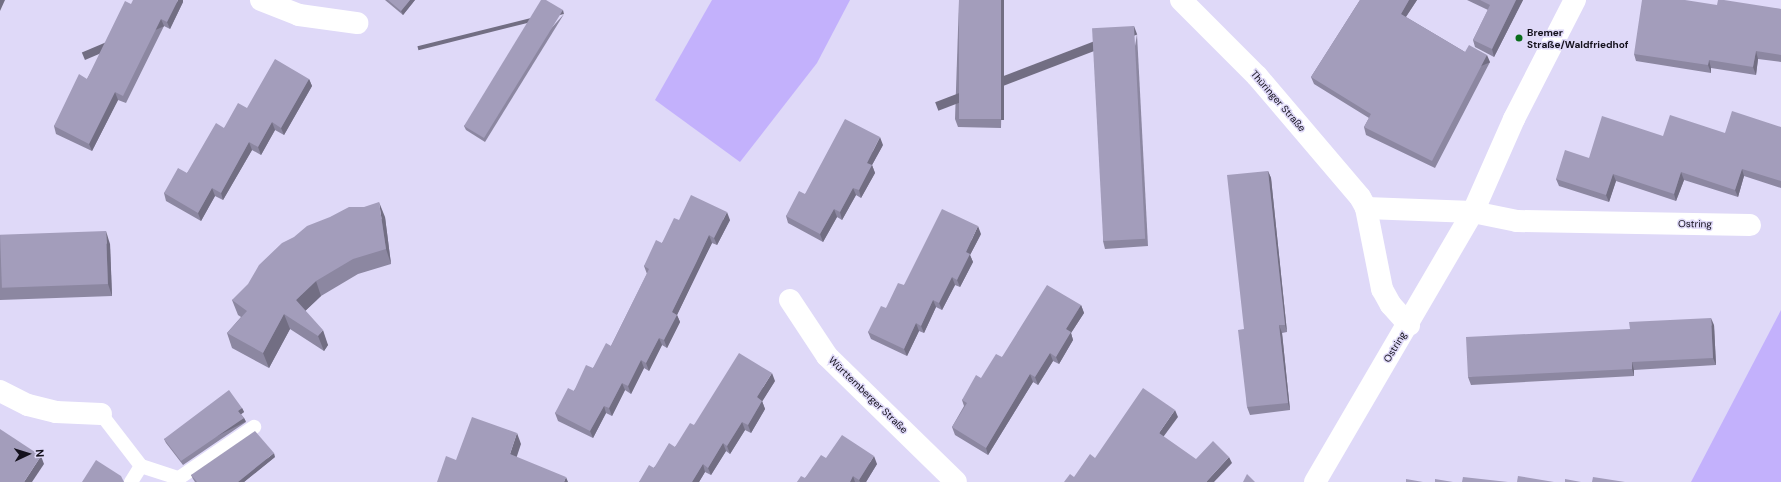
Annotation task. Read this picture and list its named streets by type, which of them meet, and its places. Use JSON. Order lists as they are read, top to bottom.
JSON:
{
  "streets": {
    "street": ["Thüringer Straße", "Ostring", "Württemberger Straße"]
  },
  "crossings": [
    ["Thüringer Straße", "Ostring"]
  ],
  "places": ["Bremer Straße/Waldfriedhof"],
  "north": "right"
}
